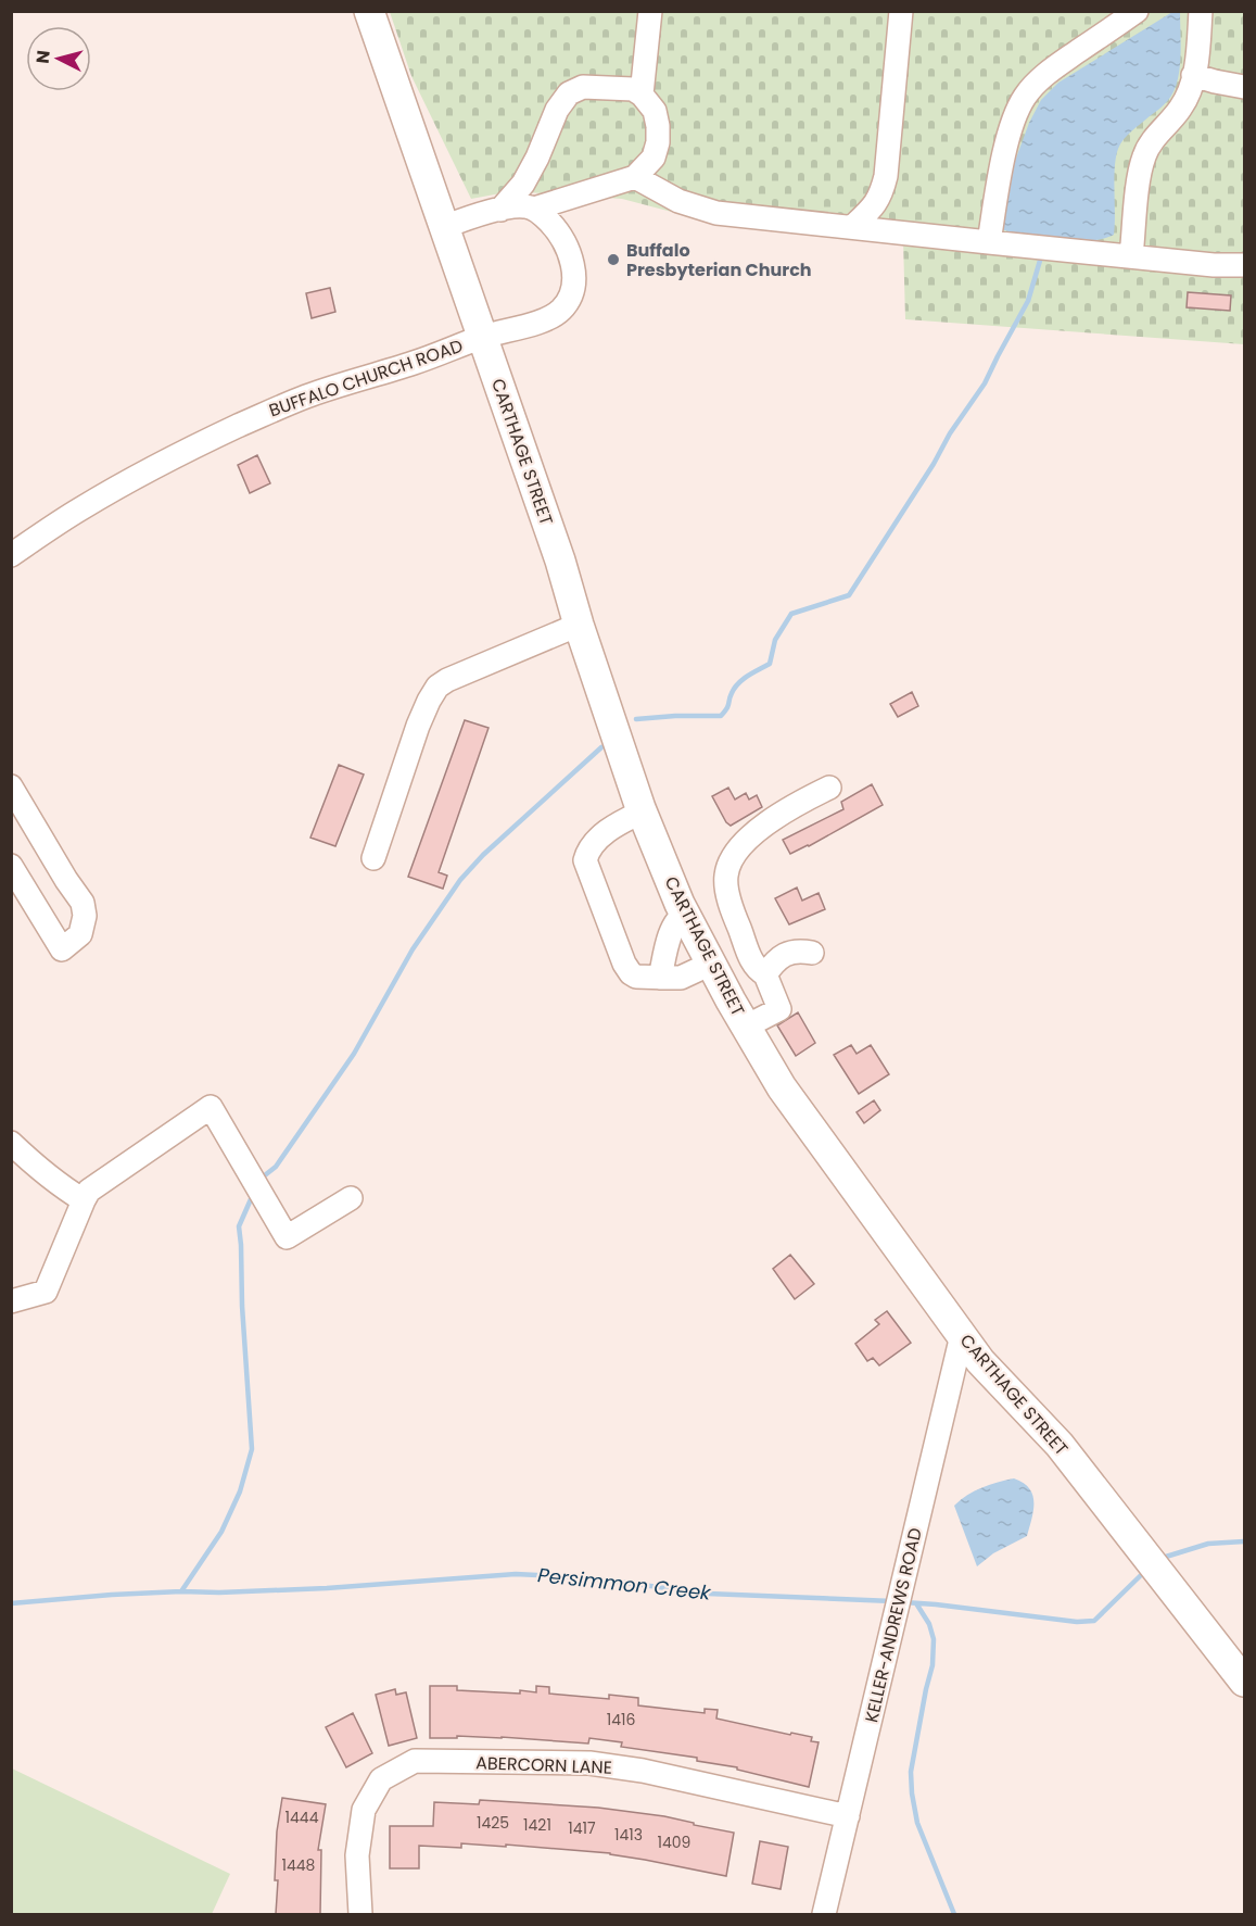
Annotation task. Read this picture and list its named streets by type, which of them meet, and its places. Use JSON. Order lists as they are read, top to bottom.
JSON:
{
  "streets": {
    "main road": ["CARTHAGE STREET"],
    "street": ["BUFFALO CHURCH ROAD", "KELLER-ANDREWS ROAD", "ABERCORN LANE"]
  },
  "crossings": [
    ["BUFFALO CHURCH ROAD", "CARTHAGE STREET"],
    ["CARTHAGE STREET", "KELLER-ANDREWS ROAD"],
    ["KELLER-ANDREWS ROAD", "ABERCORN LANE"]
  ],
  "water": ["Persimmon Creek"],
  "places": ["Buffalo Presbyterian Church"],
  "house_numbers": [
    "1416",
    "1444",
    "1425",
    "1421",
    "1417",
    "1413",
    "1409",
    "1448"
  ],
  "north": "left"
}
